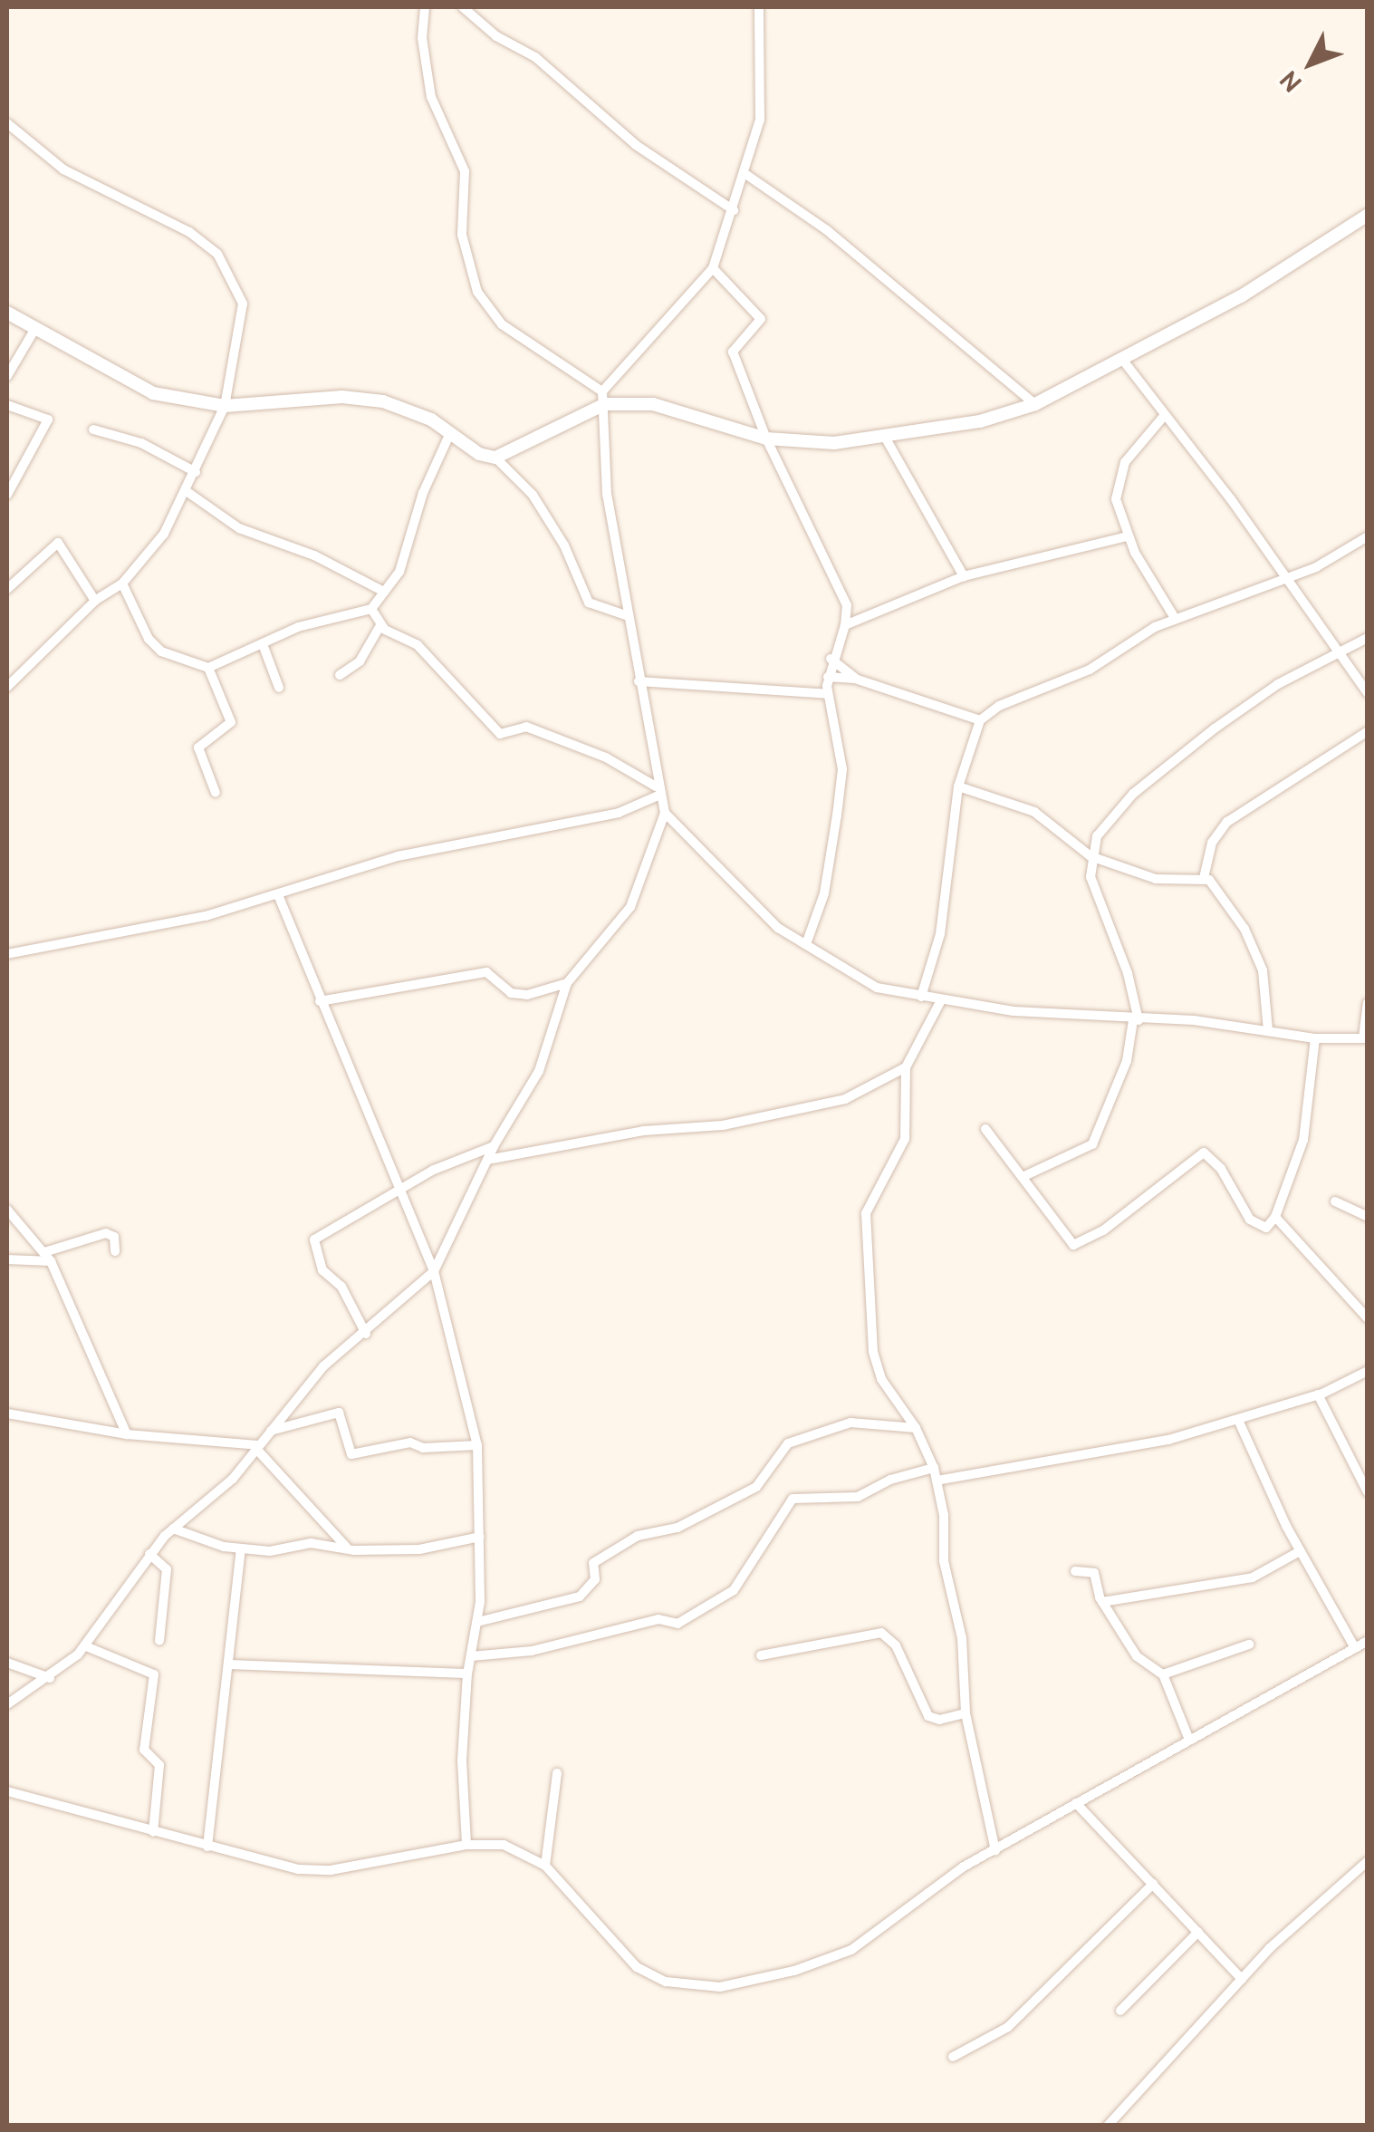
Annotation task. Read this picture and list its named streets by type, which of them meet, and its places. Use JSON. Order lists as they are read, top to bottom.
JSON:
{
  "north": "bottom left"
}
